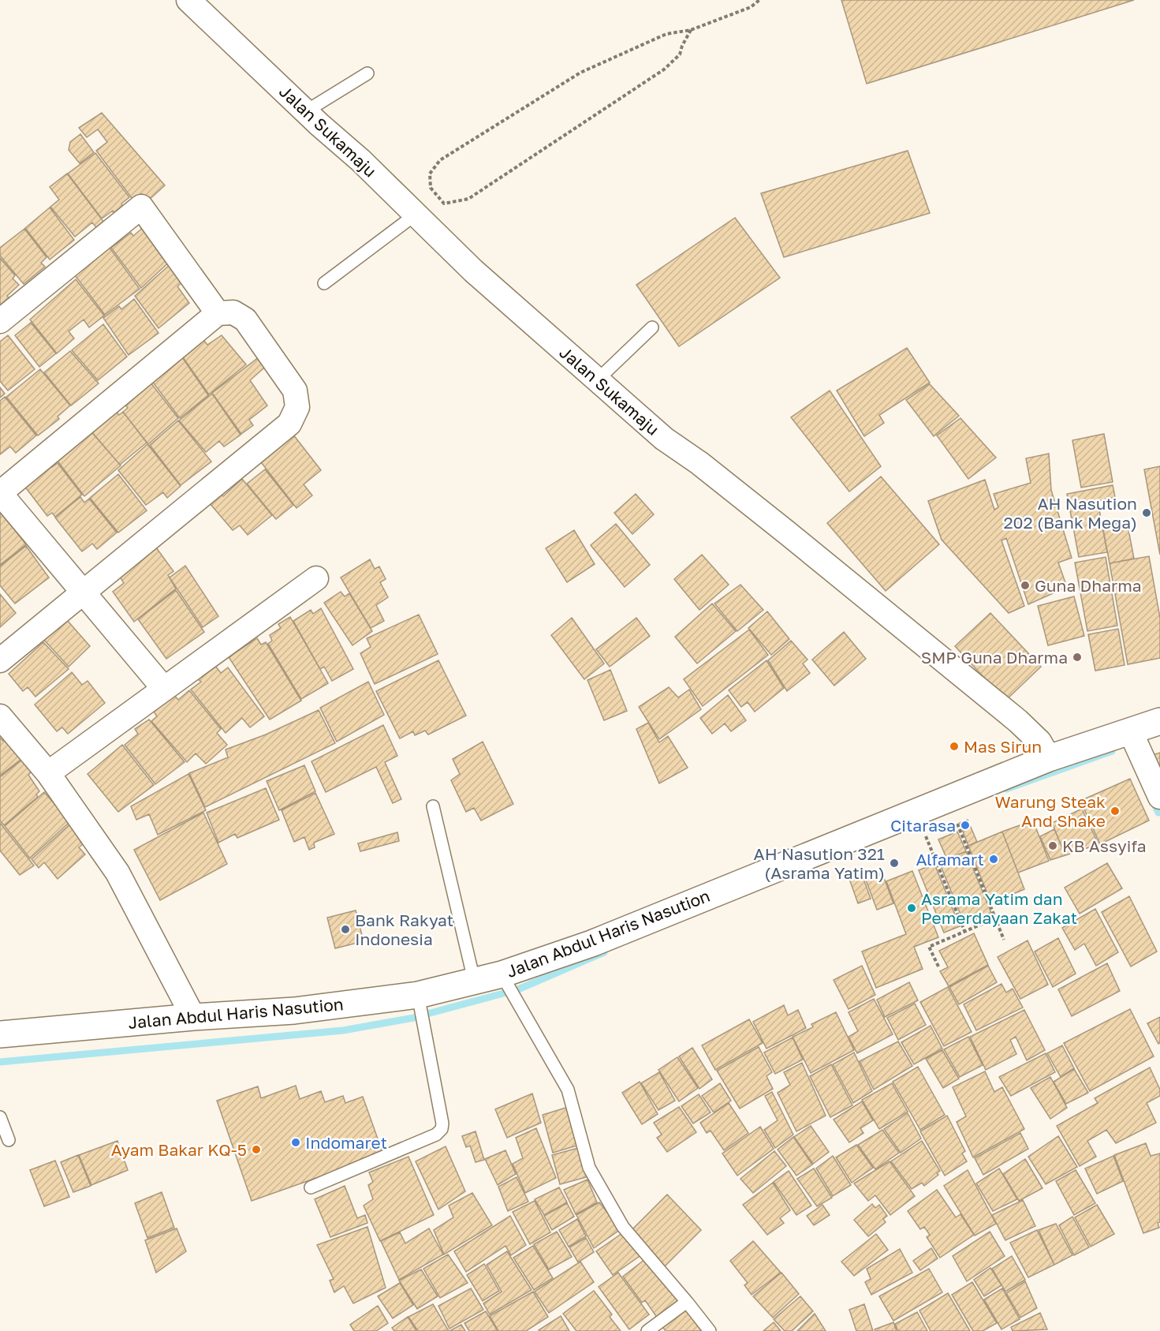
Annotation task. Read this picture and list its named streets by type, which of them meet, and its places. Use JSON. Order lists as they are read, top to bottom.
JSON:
{
  "streets": {
    "highway": ["Jalan Abdul Haris Nasution"],
    "street": ["Jalan Sukamaju"]
  },
  "crossings": [
    ["Jalan Sukamaju", "Jalan Abdul Haris Nasution"]
  ],
  "places": [
    "AH Nasution 202 (Bank Mega)",
    "Guna Dharma",
    "SMP Guna Dharma",
    "Mas Sirun",
    "Warung Steak And Shake",
    "Citarasa",
    "KB Assyifa",
    "Alfamart",
    "AH Nasution 321 (Asrama Yatim)",
    "Asrama Yatim dan Pemerdayaan Zakat",
    "Bank Rakyat Indonesia",
    "Indomaret",
    "Ayam Bakar KQ-5"
  ]
}
